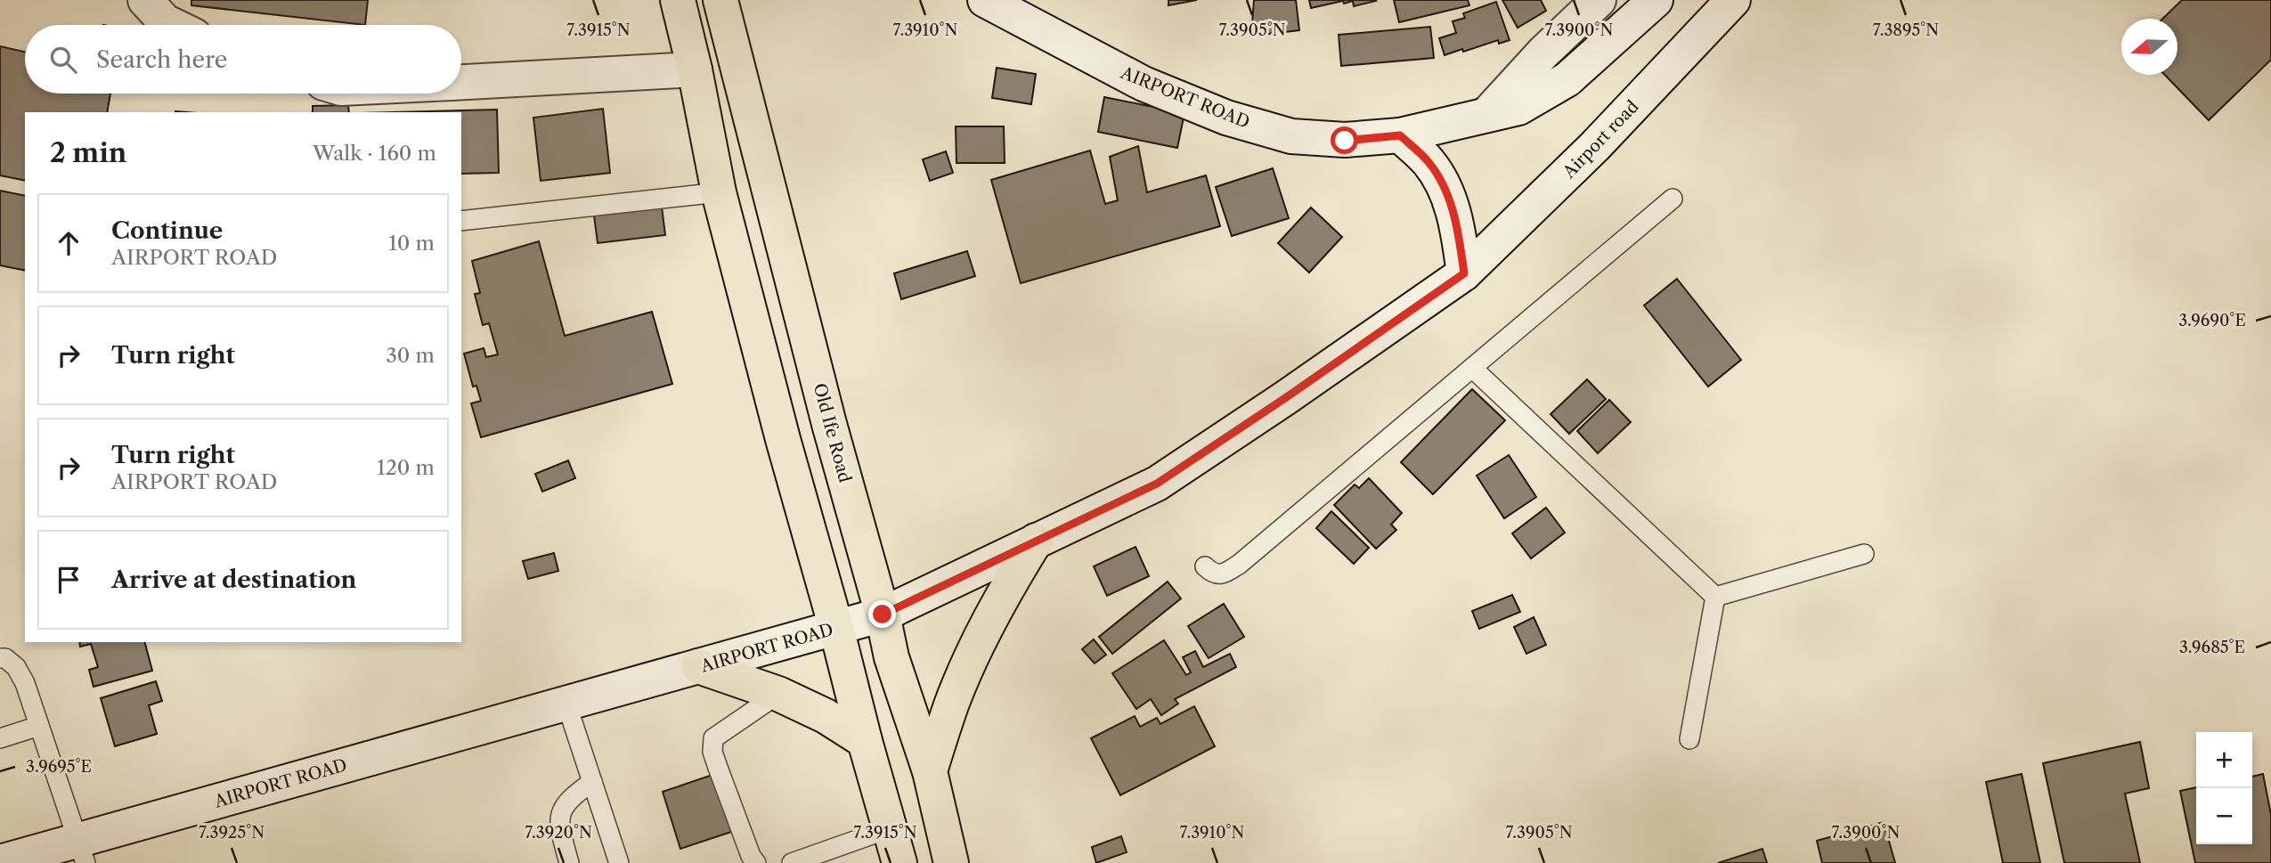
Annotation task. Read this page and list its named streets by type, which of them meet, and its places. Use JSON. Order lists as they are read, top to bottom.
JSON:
{
  "streets": {
    "main road": ["AIRPORT ROAD", "Airport road", "Old Ife Road"]
  },
  "crossings": [
    ["AIRPORT ROAD", "Airport road"],
    ["AIRPORT ROAD", "Old Ife Road"]
  ],
  "north": "left",
  "page": {
    "search": "Search here",
    "heading": ["2 min", "Walk · 160 m"],
    "list": [
      ["Continue", "AIRPORT ROAD", "10 m"],
      ["Turn right", "30 m"],
      ["Turn right", "AIRPORT ROAD", "120 m"],
      "Arrive at destination"
    ],
    "map_buttons": ["+", "−"]
  },
  "coordinates": [
    "7.3915°N",
    "7.3910°N",
    "7.3905°N",
    "7.3900°N",
    "7.3895°N",
    "3.9690°E",
    "3.9685°E",
    "3.9695°E",
    "7.3925°N",
    "7.3920°N"
  ]
}
